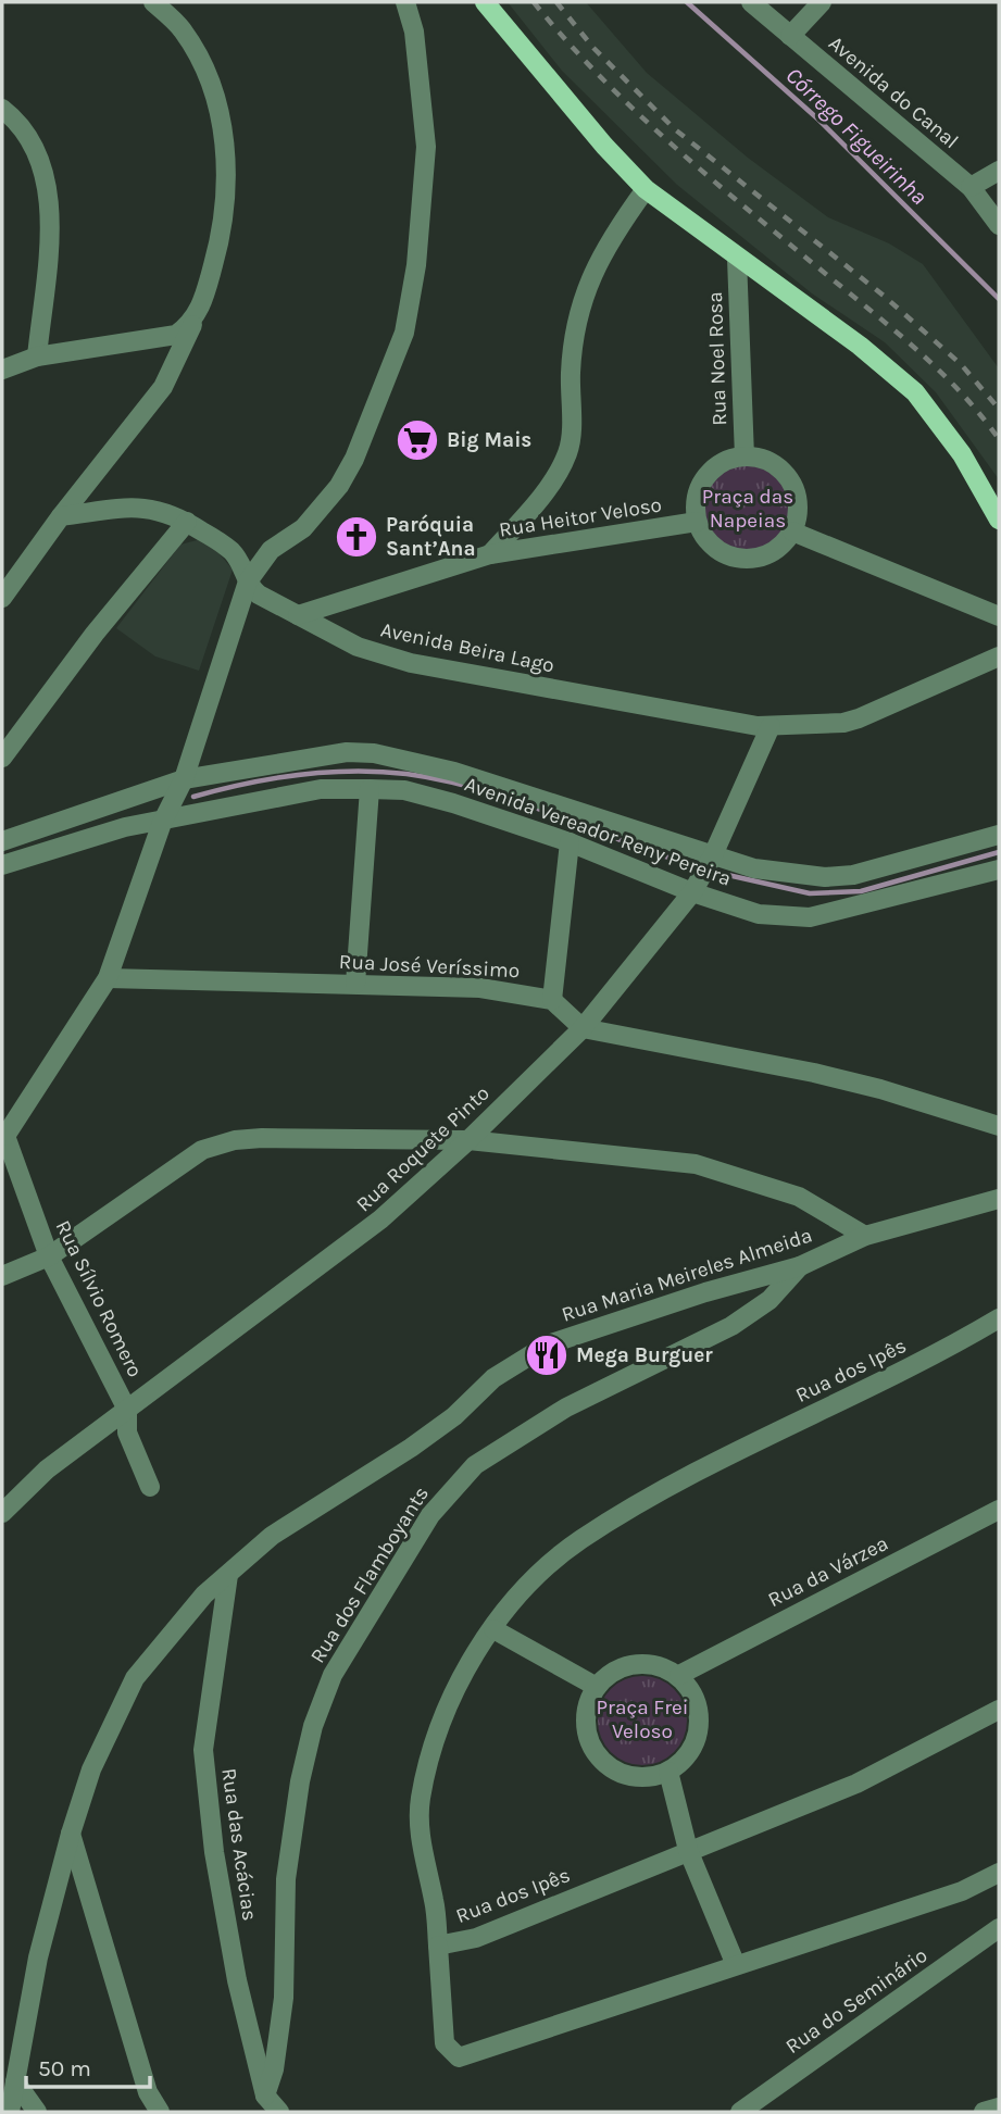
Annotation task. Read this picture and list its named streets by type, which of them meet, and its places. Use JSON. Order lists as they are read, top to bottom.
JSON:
{
  "streets": {
    "street": [
      "Avenida do Canal",
      "Rua Noel Rosa",
      "Rua Heitor Veloso",
      "Avenida Beira Lago",
      "Avenida Vereador Reny Pereira",
      "Rua José Veríssimo",
      "Rua Roquete Pinto",
      "Rua Maria Meireles Almeida",
      "Rua Sílvio Romero",
      "Rua dos Ipês",
      "Rua da Várzea",
      "Rua dos Flamboyants",
      "Rua das Acácias",
      "Rua do Seminário"
    ]
  },
  "crossings": [
    ["Rua Noel Rosa", "Rua Heitor Veloso"],
    ["Rua Heitor Veloso", "Avenida Beira Lago"],
    ["Avenida Beira Lago", "Rua Roquete Pinto"],
    ["Avenida Vereador Reny Pereira", "Rua Roquete Pinto"],
    ["Rua Roquete Pinto", "Rua Sílvio Romero"],
    ["Rua Maria Meireles Almeida", "Rua dos Flamboyants"],
    ["Rua Maria Meireles Almeida", "Rua das Acácias"],
    ["Rua dos Flamboyants", "Rua das Acácias"]
  ],
  "water": ["Córrego Figueirinha"],
  "parks": ["Praça das Napeias", "Praça Frei Veloso"],
  "places": {
    "supermarket": ["Big Mais"],
    "church": ["Paróquia Sant’Ana"],
    "restaurant": ["Mega Burguer"]
  },
  "scale_bar": "50 m"
}
